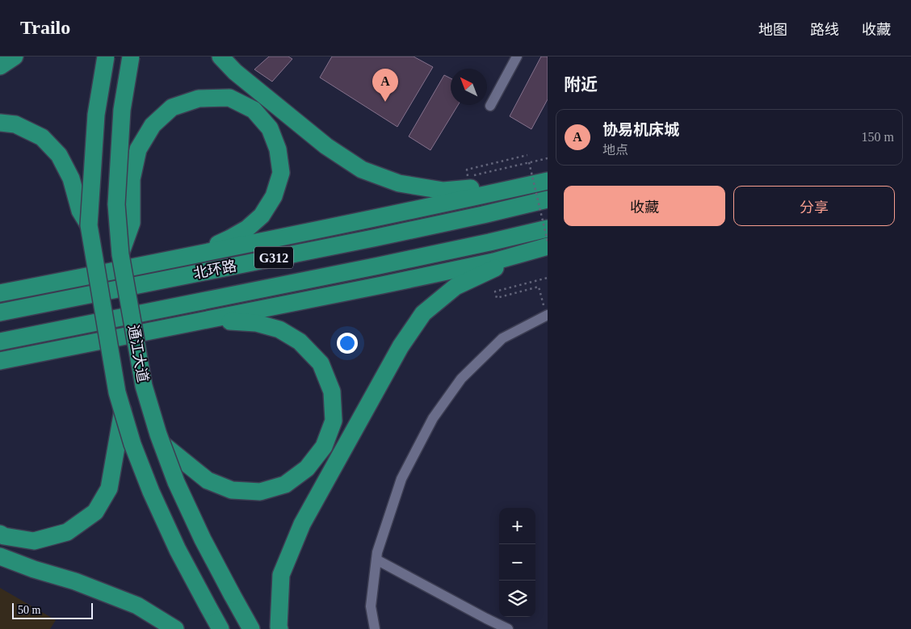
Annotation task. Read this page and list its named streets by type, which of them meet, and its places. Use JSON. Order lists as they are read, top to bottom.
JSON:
{
  "streets": {
    "highway": ["G312", "北环路", "通江大道"]
  },
  "scale_bar": "50 m",
  "north": "top left",
  "page": {
    "header": "Trailo",
    "nav": ["地图", "路线", "收藏"],
    "heading": "附近",
    "pins": "A",
    "list": [
      {
        "mark": "A",
        "name": "协易机床城",
        "note": "地点",
        "value": "150 m"
      }
    ],
    "buttons": ["收藏", "分享"],
    "map_buttons": ["+", "−"],
    "scale": "50 m"
  }
}
